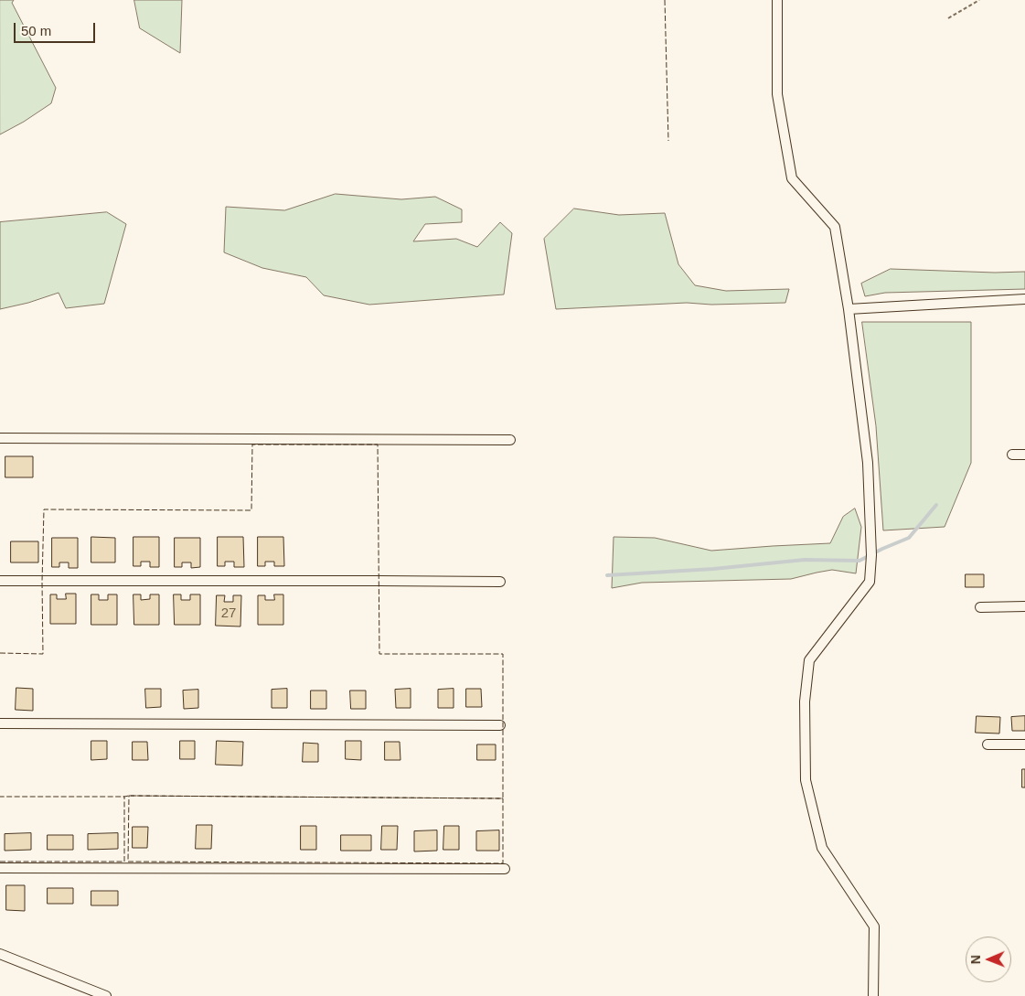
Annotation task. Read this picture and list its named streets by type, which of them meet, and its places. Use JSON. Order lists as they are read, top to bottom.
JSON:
{
  "house_numbers": ["27"],
  "scale_bar": "50 m",
  "north": "left"
}
